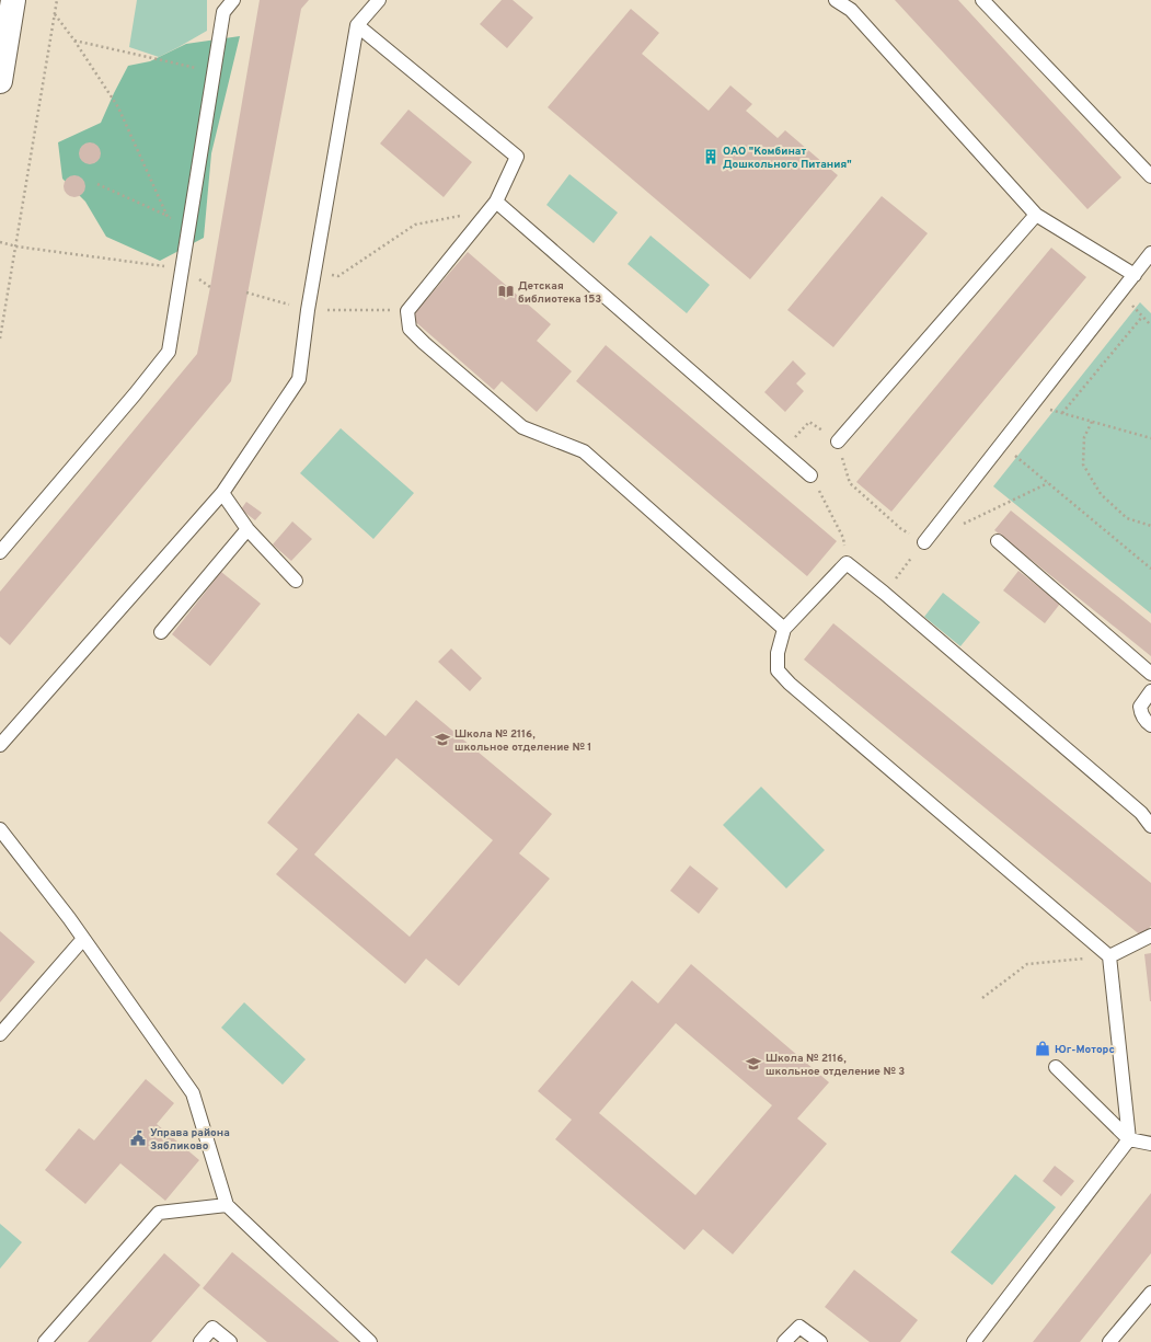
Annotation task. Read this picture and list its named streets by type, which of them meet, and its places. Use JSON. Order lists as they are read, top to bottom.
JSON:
{
  "places": {
    "building": ["ОАО \"Комбинат Дошкольного Питания\""],
    "library": ["Детская библиотека 153"],
    "school or university": ["Школа № 2116, школьное отделение № 1", "Школа № 2116, школьное отделение № 3"],
    "shop": ["Юг-Моторс"],
    "public building": ["Управа района Зябликово"]
  }
}
